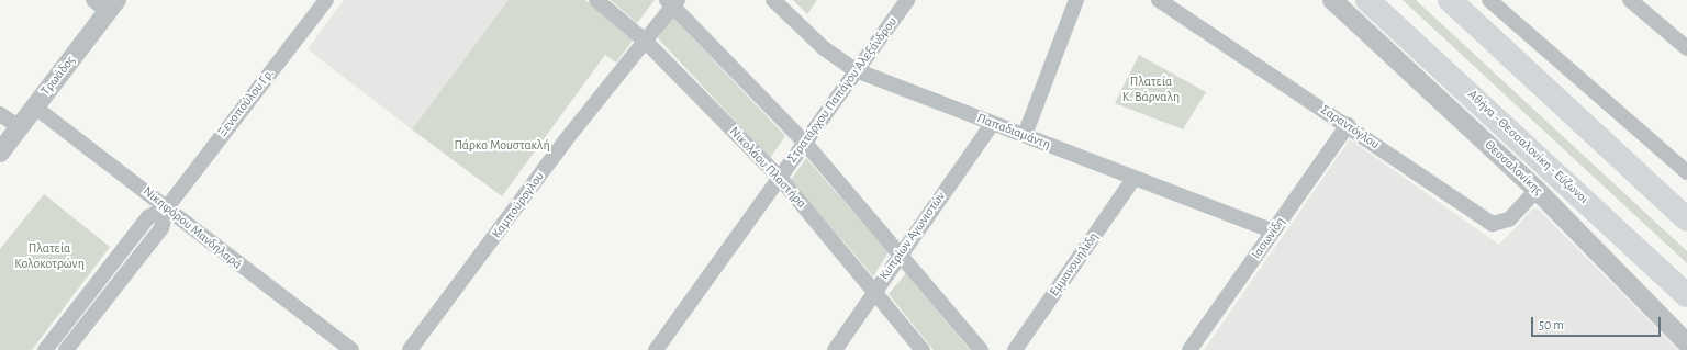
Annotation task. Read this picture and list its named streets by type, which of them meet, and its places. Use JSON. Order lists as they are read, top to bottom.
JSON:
{
  "streets": {
    "highway": ["Αθήνα - Θεσσαλονίκη - Εύζωνοι"],
    "street": [
      "Τρωάδος",
      "Στρατάρχου Παπάγου Αλεξάνδρου",
      "Ξενoπούλου Γρ.",
      "Σαραντόγλου",
      "Παπαδιαμάντη",
      "Νικολάου Πλαστήρα",
      "Θεσσαλονίκης",
      "Καμπούρογλου",
      "Νικηφόρου Μανδηλαρά",
      "Κυπρίων Αγωνιστών",
      "Ιασωνίδη",
      "Εμμανουηλίδη"
    ]
  },
  "crossings": [
    ["Τρωάδος", "Νικηφόρου Μανδηλαρά"],
    ["Στρατάρχου Παπάγου Αλεξάνδρου", "Παπαδιαμάντη"],
    ["Στρατάρχου Παπάγου Αλεξάνδρου", "Νικολάου Πλαστήρα"],
    ["Ξενoπούλου Γρ.", "Νικηφόρου Μανδηλαρά"],
    ["Σαραντόγλου", "Θεσσαλονίκης"],
    ["Σαραντόγλου", "Ιασωνίδη"],
    ["Παπαδιαμάντη", "Κυπρίων Αγωνιστών"],
    ["Παπαδιαμάντη", "Ιασωνίδη"],
    ["Παπαδιαμάντη", "Εμμανουηλίδη"],
    ["Νικολάου Πλαστήρα", "Καμπούρογλου"],
    ["Νικολάου Πλαστήρα", "Κυπρίων Αγωνιστών"]
  ],
  "parks": ["Πλατεία Κ. Βάρναλη", "Πάρκο Μουστακλή", "Πλατεία Κολοκοτρώνη"],
  "scale_bar": "50 m"
}
